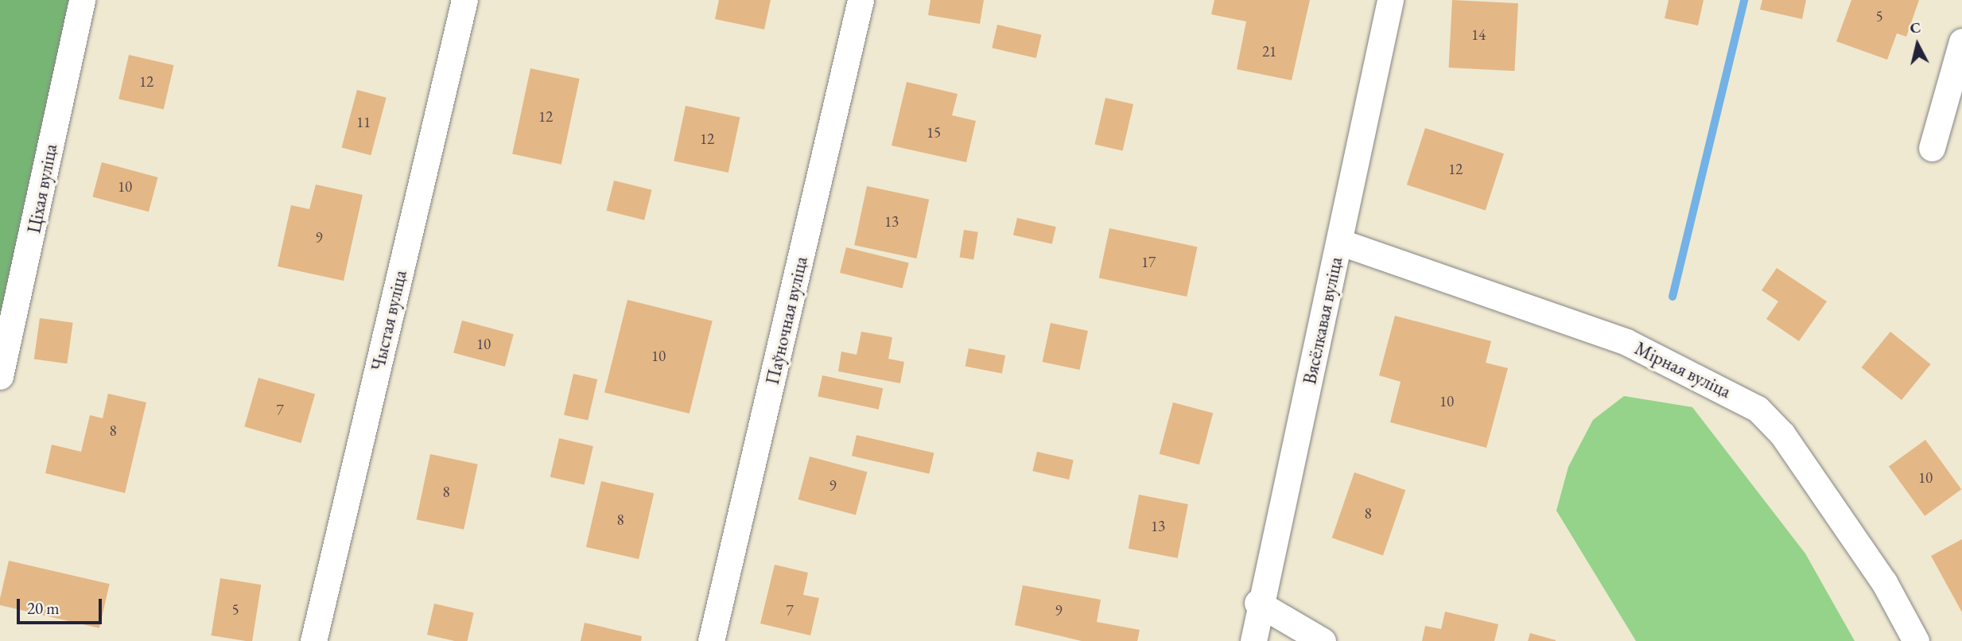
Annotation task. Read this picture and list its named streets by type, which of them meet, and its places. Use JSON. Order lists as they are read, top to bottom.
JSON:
{
  "streets": {
    "street": [
      "Ціхая вуліца",
      "Чыстая вуліца",
      "Паўночная вуліца",
      "Вясёлкавая вуліца",
      "Мірная вуліца"
    ]
  },
  "crossings": [
    ["Вясёлкавая вуліца", "Мірная вуліца"]
  ],
  "house_numbers": [
    "5",
    "14",
    "21",
    "12",
    "12",
    "11",
    "15",
    "12",
    "12",
    "10",
    "13",
    "9",
    "17",
    "10",
    "10",
    "10",
    "7",
    "8",
    "10",
    "9",
    "8",
    "8",
    "8",
    "13",
    "5",
    "7",
    "9"
  ],
  "scale_bar": "20 m",
  "north": "top"
}
